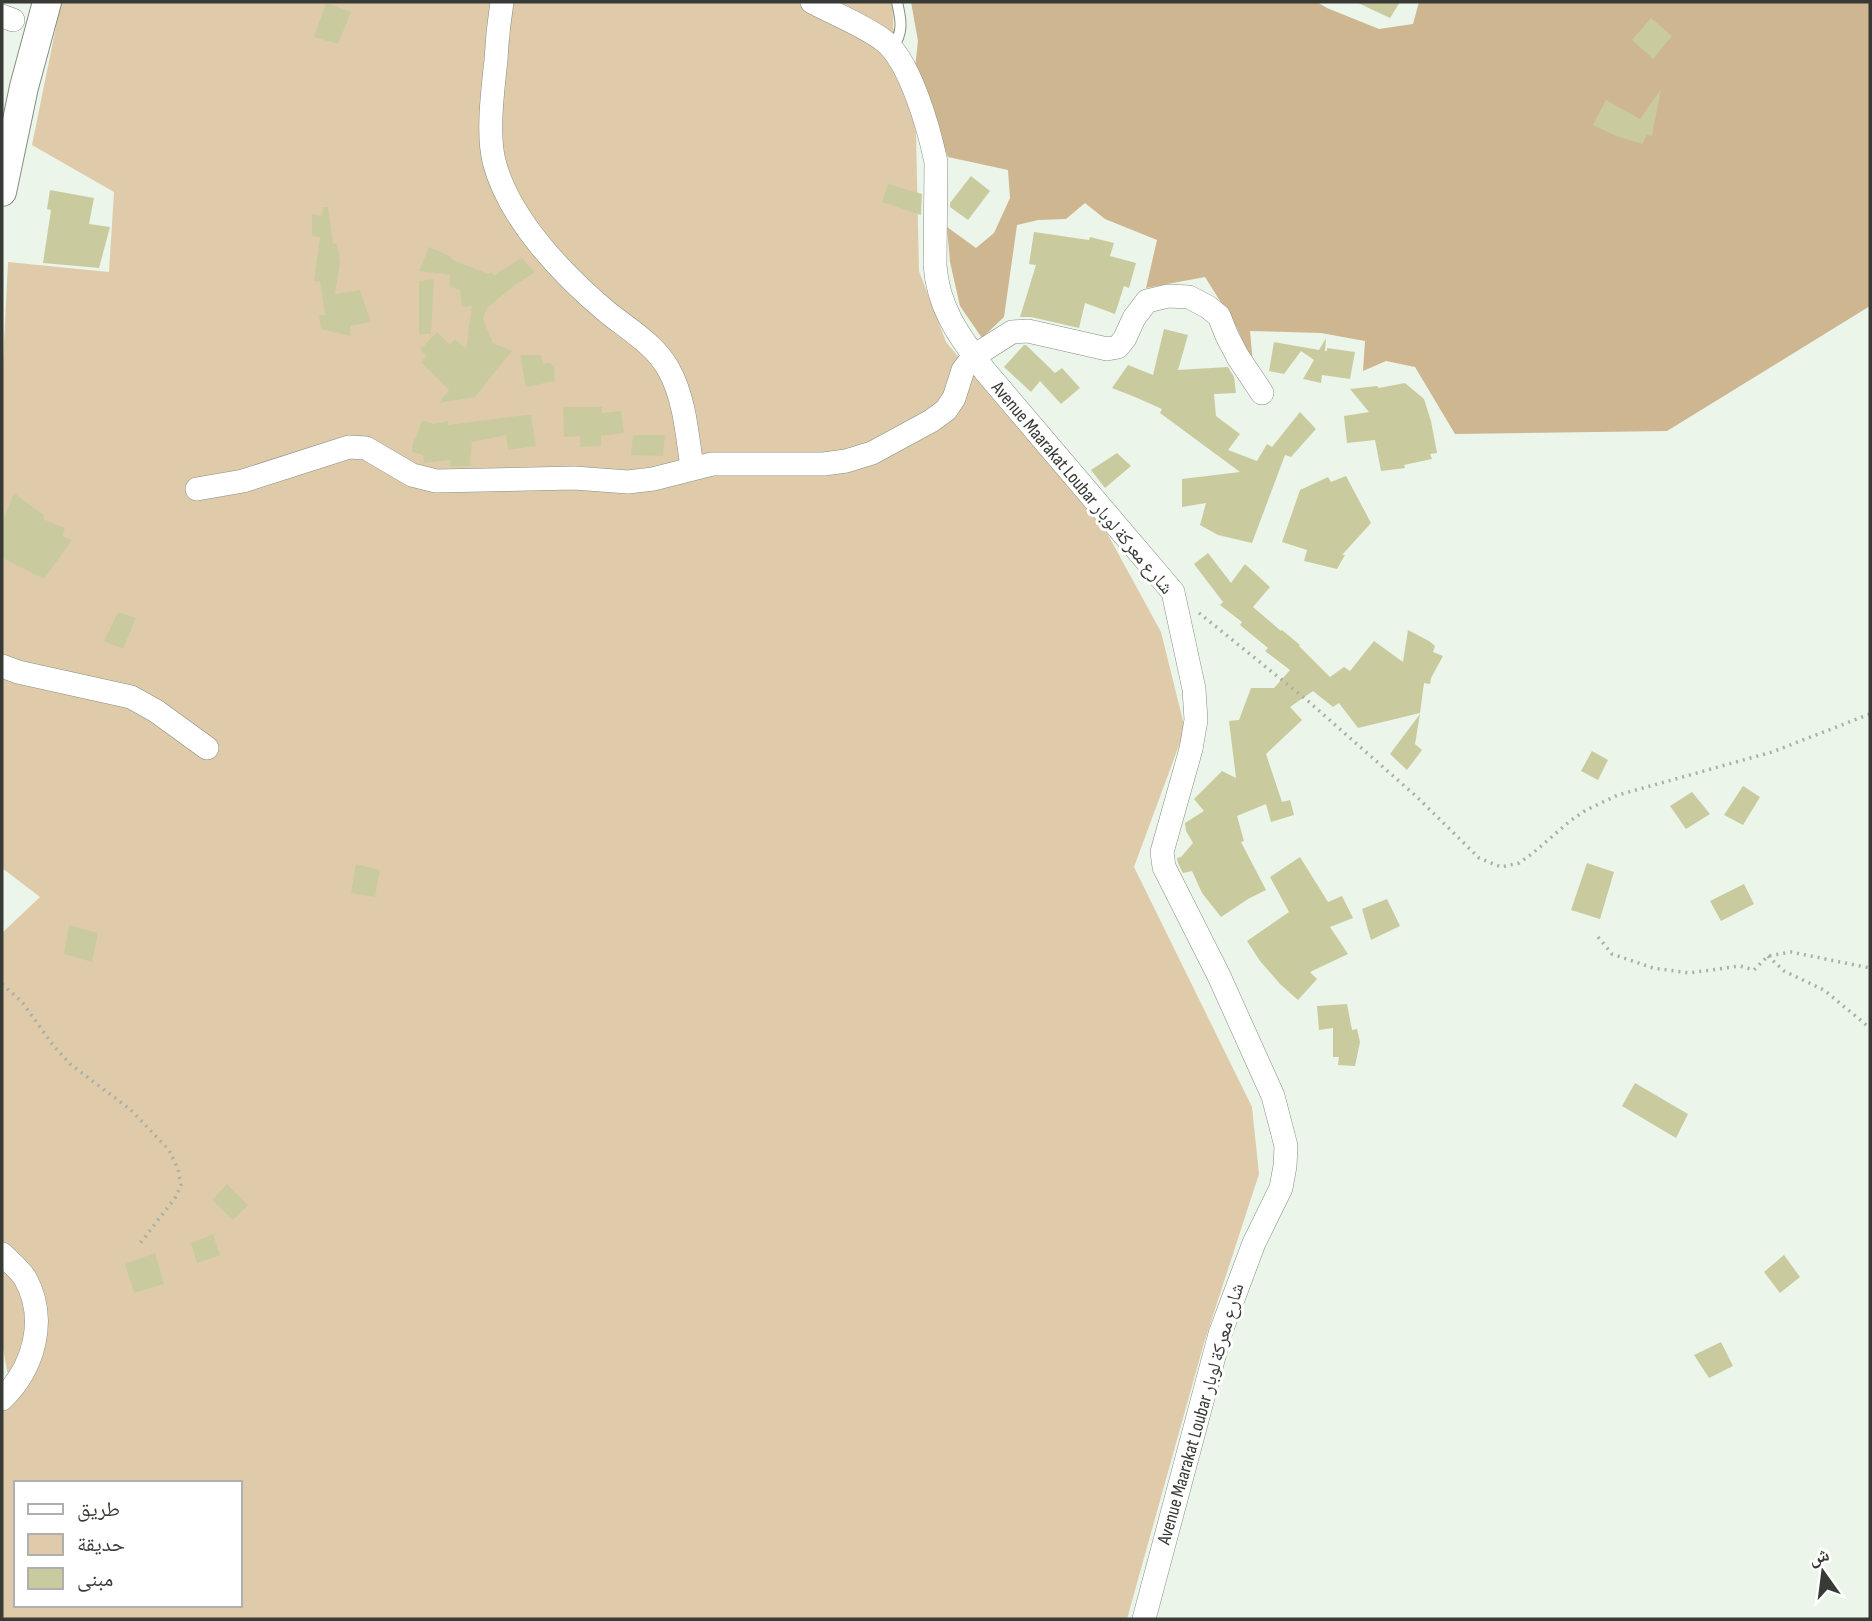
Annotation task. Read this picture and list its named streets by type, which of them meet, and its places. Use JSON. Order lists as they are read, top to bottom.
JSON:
{
  "streets": {
    "street": ["Avenue Maarakat Loubar شارع معركة لوبار"]
  },
  "legend": ["طريق", "حديقة", "مبنى"],
  "north": "top"
}
